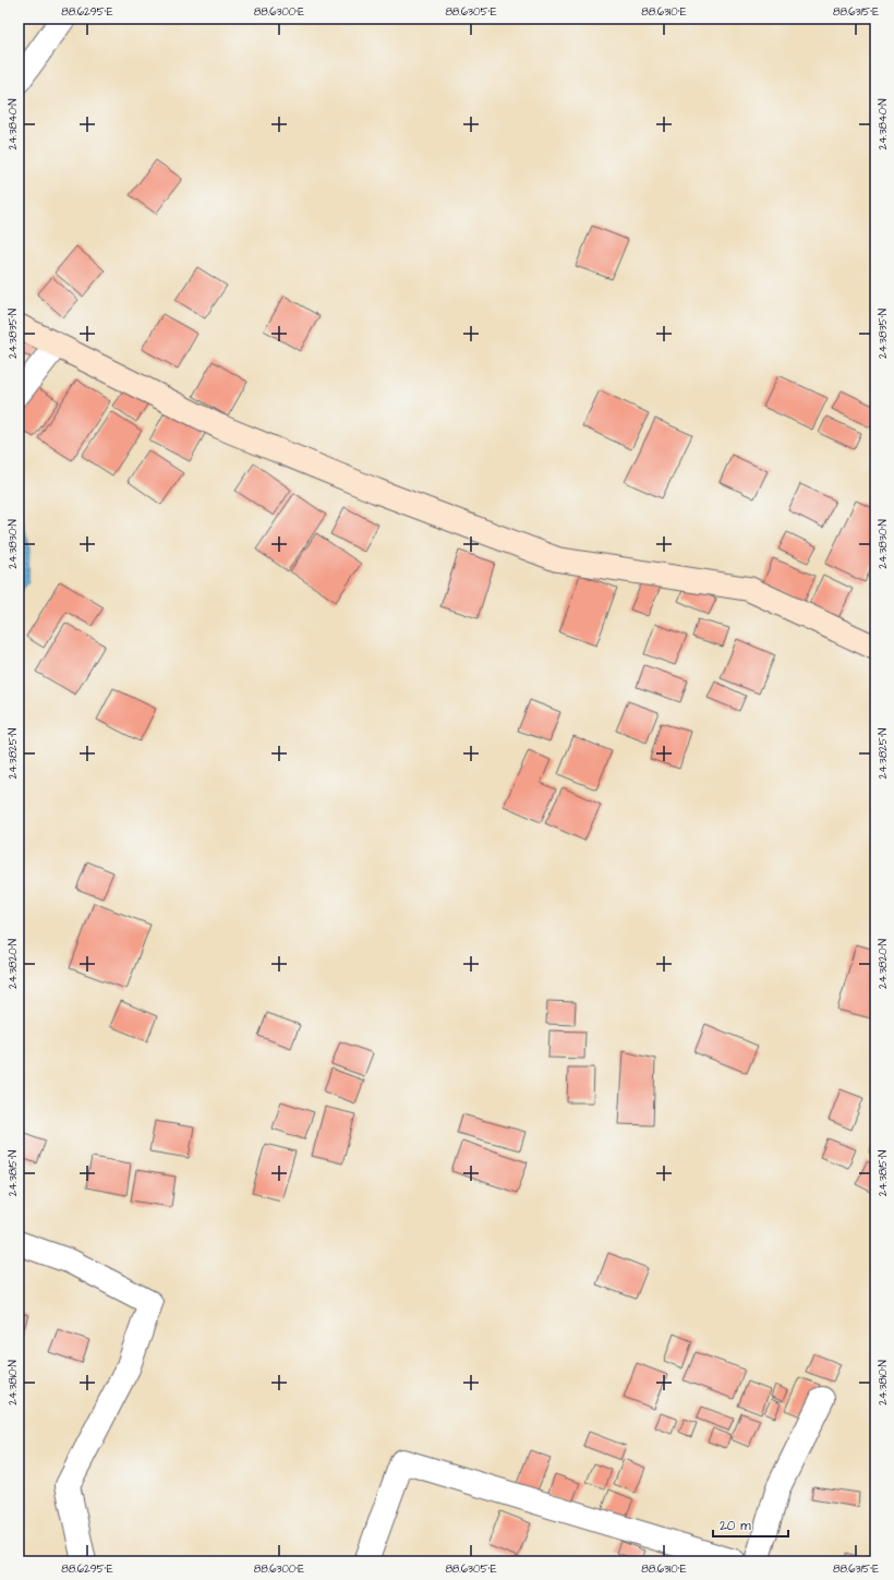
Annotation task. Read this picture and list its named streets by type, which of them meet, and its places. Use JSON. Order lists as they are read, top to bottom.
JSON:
{
  "scale_bar": "20 m",
  "coordinates": [
    "88.6295°E",
    "88.6300°E",
    "88.6305°E",
    "88.6310°E",
    "88.6315°E",
    "24.3840°N",
    "24.3835°N",
    "24.3830°N",
    "24.3825°N",
    "24.3820°N",
    "24.3815°N",
    "24.3810°N"
  ]
}
